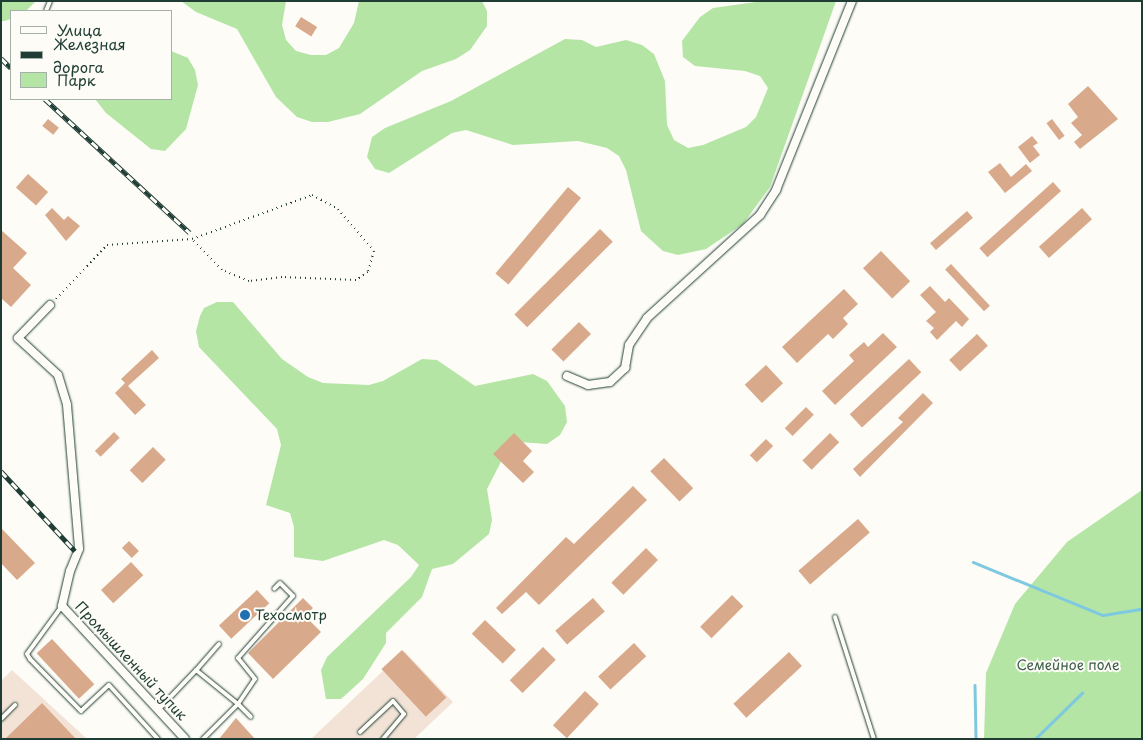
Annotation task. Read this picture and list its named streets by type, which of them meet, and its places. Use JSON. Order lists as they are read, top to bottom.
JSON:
{
  "streets": {
    "street": ["Промышленный тупик"]
  },
  "parks": ["Семейное поле"],
  "places": ["Техосмотр"],
  "legend": ["Улица", "Железная дорога", "Парк"]
}
